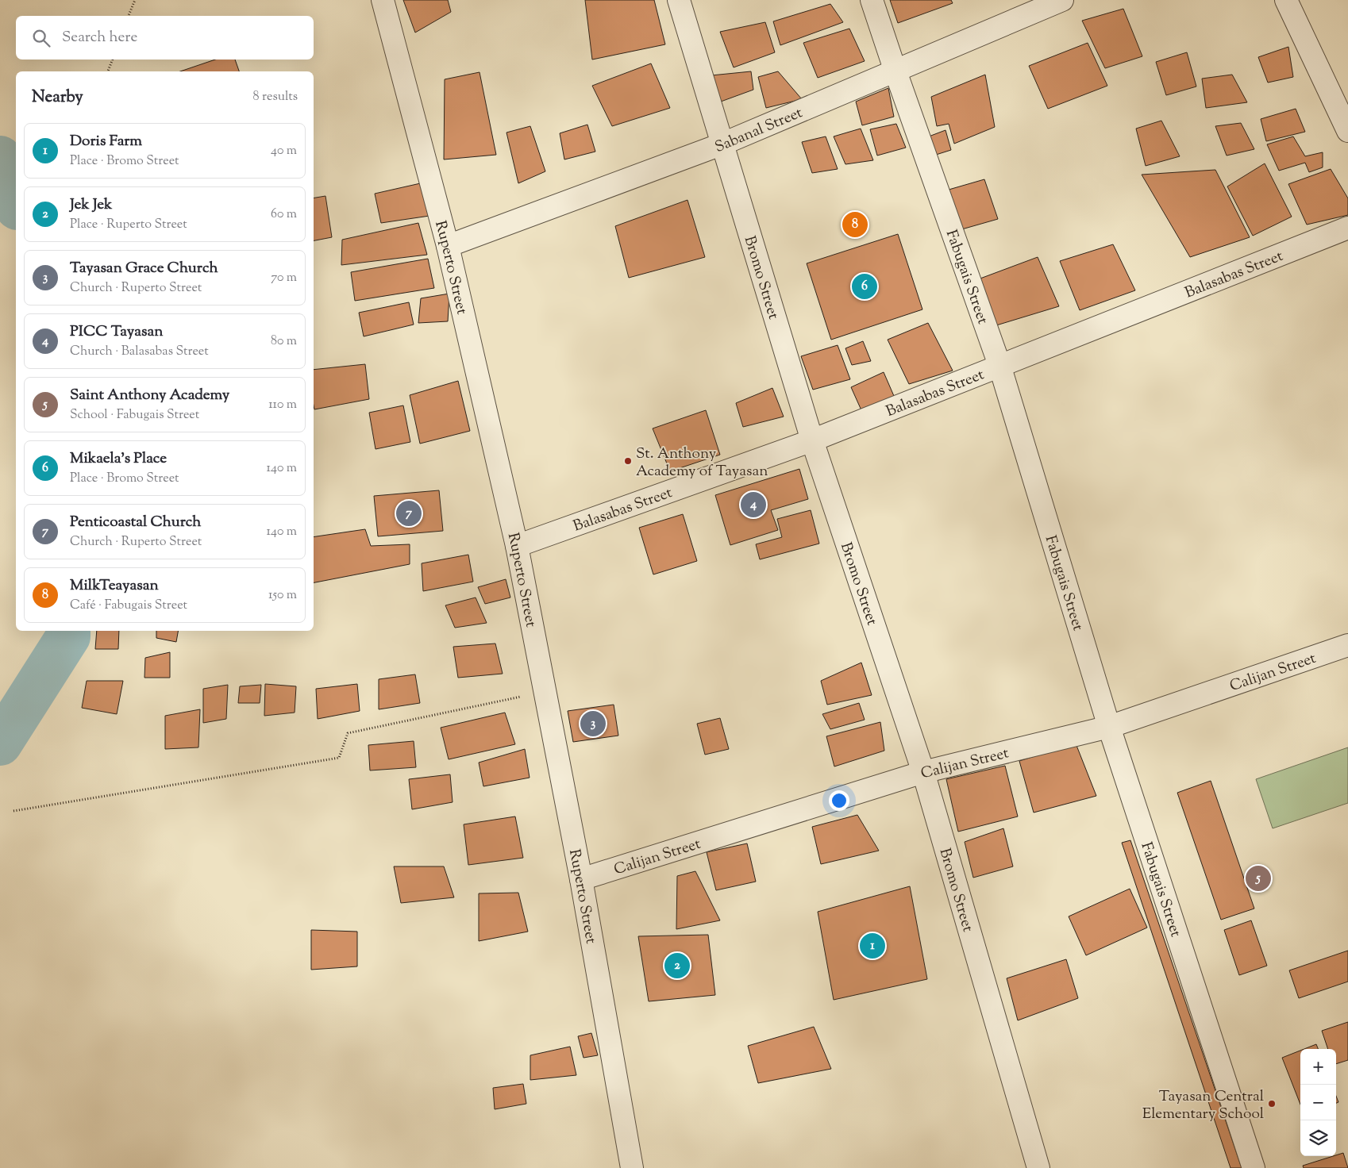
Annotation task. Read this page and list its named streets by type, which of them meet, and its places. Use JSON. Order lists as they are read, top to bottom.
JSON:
{
  "streets": {
    "street": [
      "Sabanal Street",
      "Ruperto Street",
      "Balasabas Street",
      "Bromo Street",
      "Fabugais Street",
      "Calijan Street"
    ]
  },
  "crossings": [
    ["Sabanal Street", "Ruperto Street"],
    ["Sabanal Street", "Bromo Street"],
    ["Sabanal Street", "Fabugais Street"],
    ["Ruperto Street", "Balasabas Street"],
    ["Ruperto Street", "Calijan Street"],
    ["Balasabas Street", "Bromo Street"],
    ["Balasabas Street", "Fabugais Street"],
    ["Bromo Street", "Calijan Street"],
    ["Fabugais Street", "Calijan Street"]
  ],
  "places": ["St. Anthony Academy of Tayasan", "Tayasan Central Elementary School"],
  "page": {
    "search": "Search here",
    "heading": ["Nearby", "8 results"],
    "list": [
      {
        "mark": "1",
        "name": "Doris Farm",
        "note": "Place · Bromo Street",
        "value": "40 m"
      },
      {
        "mark": "2",
        "name": "Jek Jek",
        "note": "Place · Ruperto Street",
        "value": "60 m"
      },
      {
        "mark": "3",
        "name": "Tayasan Grace Church",
        "note": "Church · Ruperto Street",
        "value": "70 m"
      },
      {
        "mark": "4",
        "name": "PICC Tayasan",
        "note": "Church · Balasabas Street",
        "value": "80 m"
      },
      {
        "mark": "5",
        "name": "Saint Anthony Academy",
        "note": "School · Fabugais Street",
        "value": "110 m"
      },
      {
        "mark": "6",
        "name": "Mikaela's Place",
        "note": "Place · Bromo Street",
        "value": "140 m"
      },
      {
        "mark": "7",
        "name": "Penticoastal Church",
        "note": "Church · Ruperto Street",
        "value": "140 m"
      },
      {
        "mark": "8",
        "name": "MilkTeayasan",
        "note": "Café · Fabugais Street",
        "value": "150 m"
      }
    ],
    "pins": [
      "8",
      "6",
      "4",
      "7",
      "3",
      "5",
      "1",
      "2"
    ],
    "map_buttons": ["+", "−"]
  }
}
